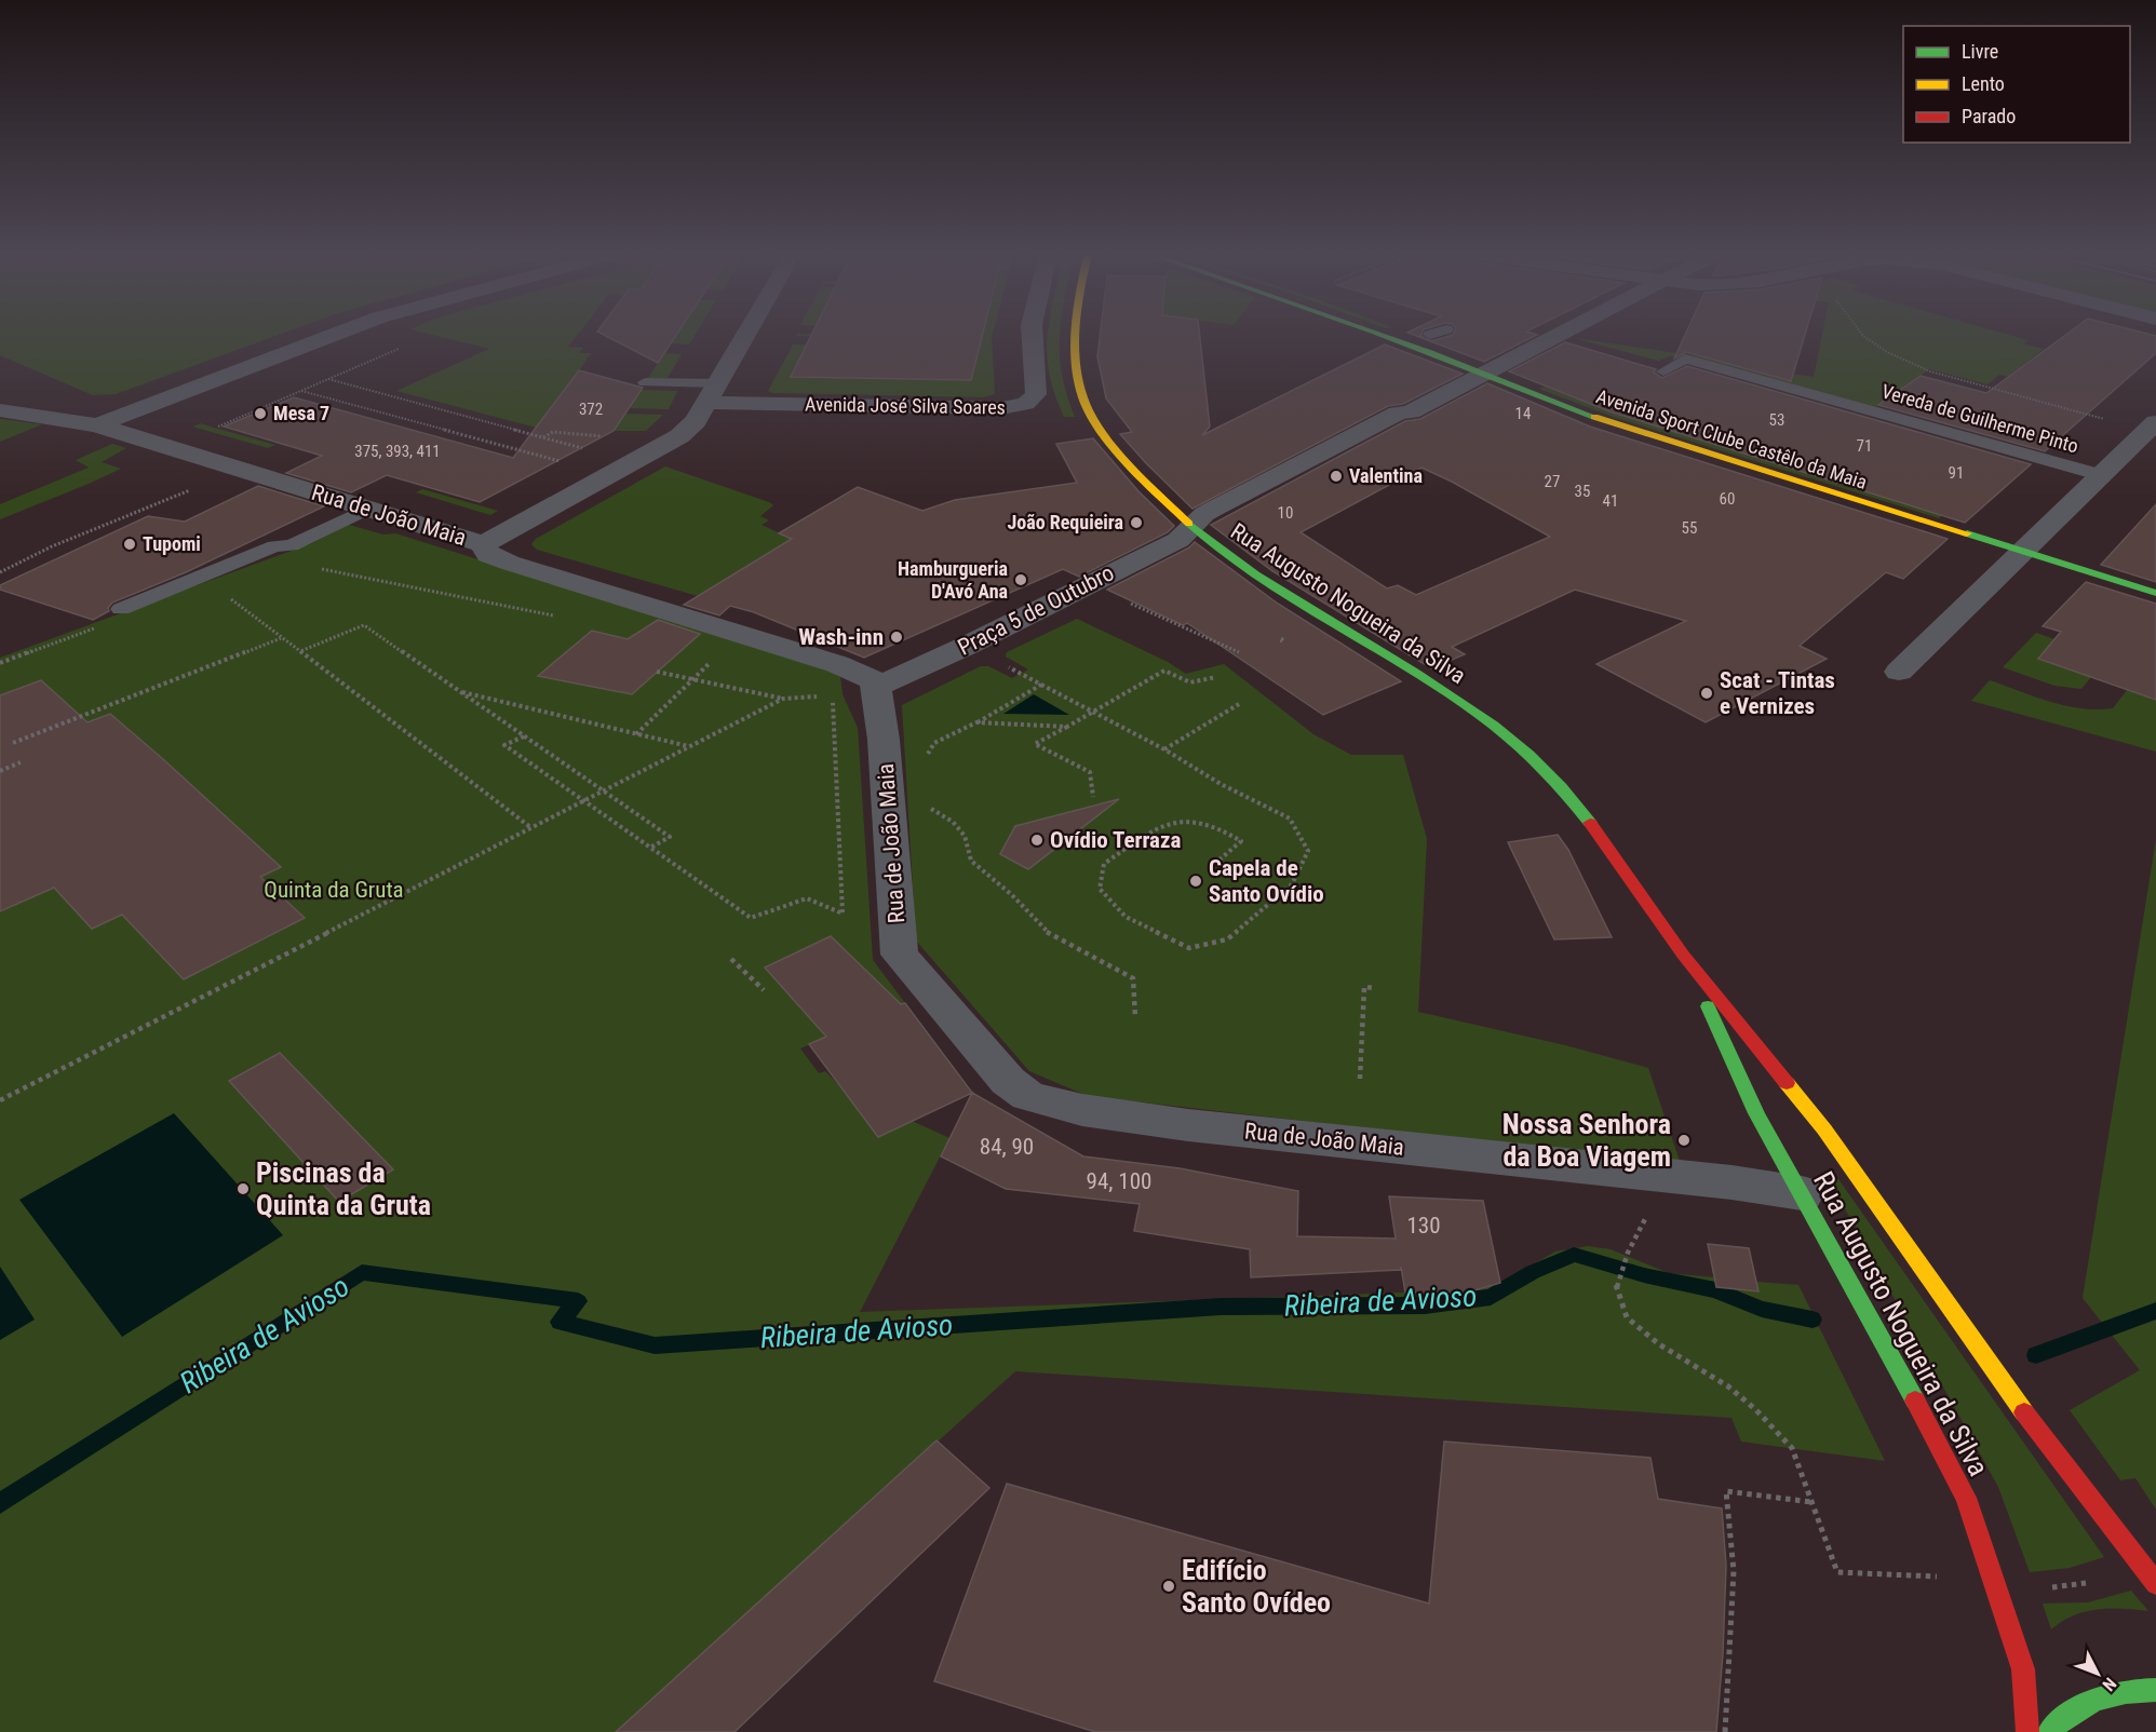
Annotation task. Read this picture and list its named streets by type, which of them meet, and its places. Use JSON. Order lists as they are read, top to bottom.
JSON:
{
  "streets": {
    "main road": ["Avenida Sport Clube Castêlo da Maia", "Rua Augusto Nogueira da Silva"],
    "street": ["Avenida José Silva Soares", "Rua de João Maia", "Praça 5 de Outubro"],
    "lane": ["Vereda de Guilherme Pinto"]
  },
  "crossings": [
    ["Avenida Sport Clube Castêlo da Maia", "Praça 5 de Outubro"],
    ["Rua de João Maia", "Rua Augusto Nogueira da Silva"],
    ["Rua de João Maia", "Praça 5 de Outubro"],
    ["Rua Augusto Nogueira da Silva", "Praça 5 de Outubro"]
  ],
  "water": ["Ribeira de Avioso"],
  "parks": ["Quinta da Gruta"],
  "places": [
    "Mesa 7",
    "Valentina",
    "João Requieira",
    "Tupomi",
    "Hamburgueria D'Avó Ana",
    "Wash-inn",
    "Scat - Tintas e Vernizes",
    "Ovídio Terraza",
    "Capela de Santo Ovídio",
    "Nossa Senhora da Boa Viagem",
    "Piscinas da Quinta da Gruta",
    "Edifício Santo Ovídeo"
  ],
  "house_numbers": [
    "372",
    "14",
    "53",
    "71",
    "375, 393, 411",
    "91",
    "27",
    "35",
    "60",
    "41",
    "10",
    "55",
    "84, 90",
    "94, 100",
    "130"
  ],
  "legend": ["Livre", "Lento", "Parado"],
  "north": "bottom right"
}
